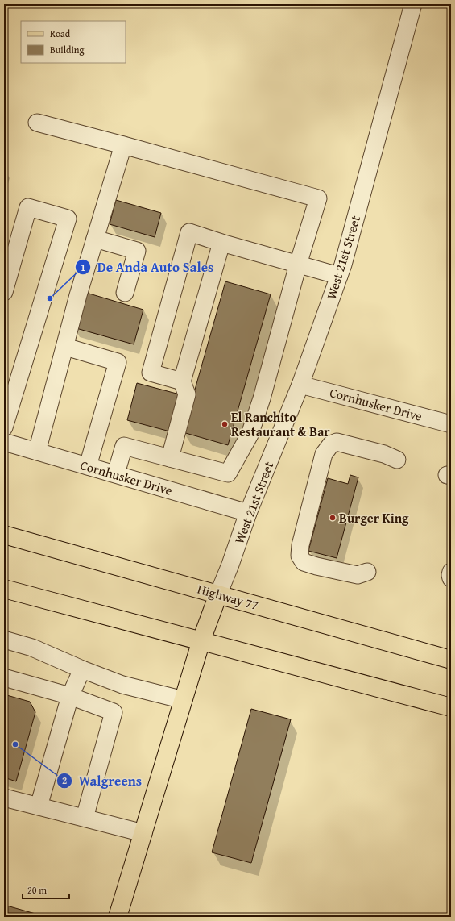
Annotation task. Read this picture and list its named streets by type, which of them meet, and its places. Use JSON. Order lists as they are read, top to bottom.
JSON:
{
  "streets": {
    "main road": ["West 21st Street", "Highway 77"],
    "street": ["Cornhusker Drive"]
  },
  "crossings": [
    ["West 21st Street", "Cornhusker Drive"],
    ["West 21st Street", "Highway 77"]
  ],
  "places": [
    "De Anda Auto Sales",
    "El Ranchito Restaurant & Bar",
    "Burger King",
    "Walgreens"
  ],
  "legend": ["Road", "Building"],
  "scale_bar": "20 m"
}
